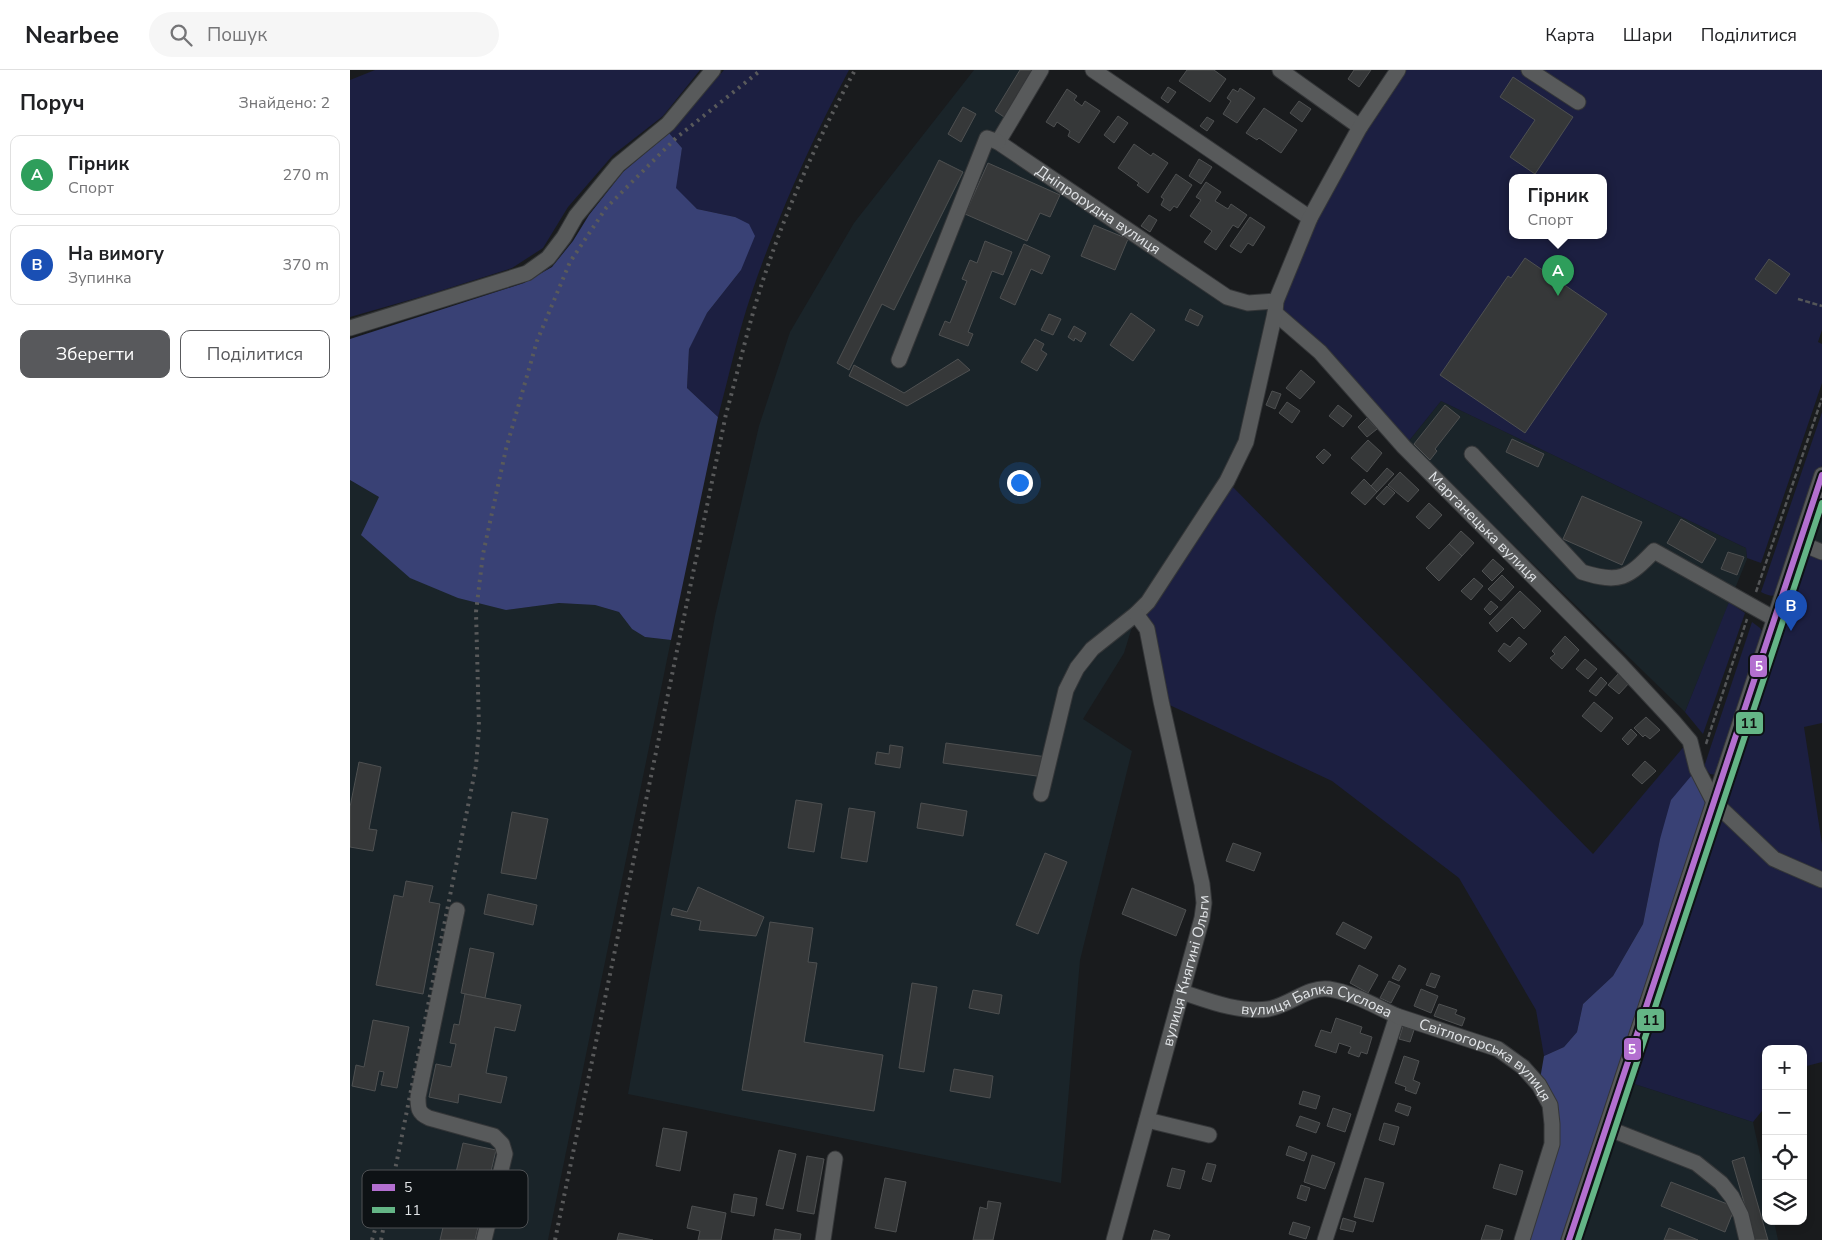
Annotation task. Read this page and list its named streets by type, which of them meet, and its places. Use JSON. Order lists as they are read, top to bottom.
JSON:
{
  "streets": {
    "street": [
      "Дніпрорудна вулиця",
      "Марганецька вулиця",
      "вулиця Княгині Ольги",
      "вулиця Балка Суслова",
      "Світлогорська вулиця"
    ]
  },
  "crossings": [
    ["Дніпрорудна вулиця", "Марганецька вулиця"],
    ["вулиця Княгині Ольги", "вулиця Балка Суслова"],
    ["вулиця Балка Суслова", "Світлогорська вулиця"]
  ],
  "lines": ["transit line 5", "transit line 11"],
  "legend": ["5", "11"],
  "page": {
    "header": "Nearbee",
    "search": "Пошук",
    "nav": ["Карта", "Шари", "Поділитися"],
    "heading": ["Поруч", "Знайдено: 2"],
    "list": [
      {
        "mark": "A",
        "name": "Гірник",
        "note": "Спорт",
        "value": "270 m"
      },
      {
        "mark": "B",
        "name": "На вимогу",
        "note": "Зупинка",
        "value": "370 m"
      }
    ],
    "popup": ["Гірник", "Спорт"],
    "pins": ["A", "B"],
    "buttons": ["Зберегти", "Поділитися"],
    "map_buttons": ["+", "−"]
  }
}
